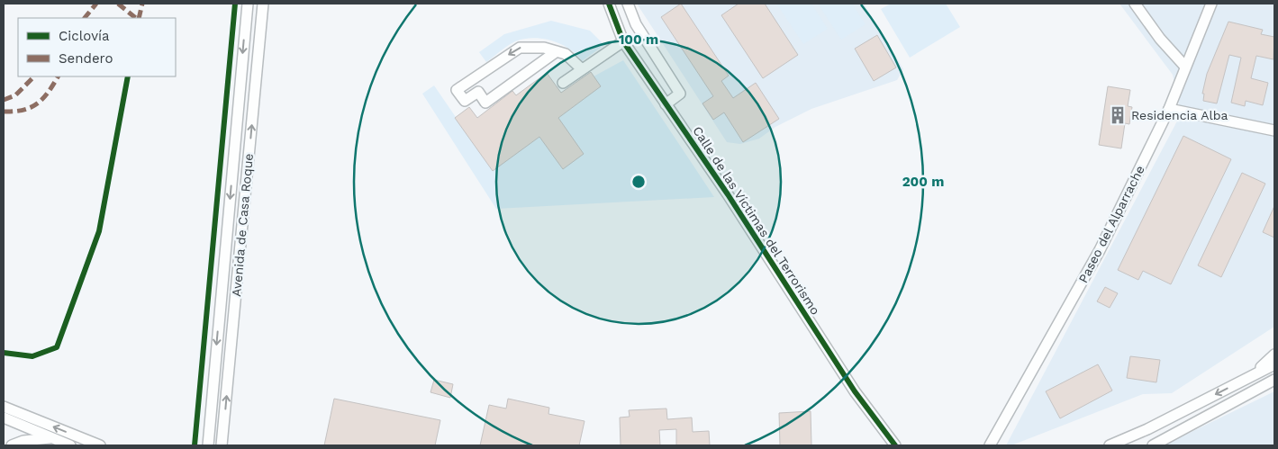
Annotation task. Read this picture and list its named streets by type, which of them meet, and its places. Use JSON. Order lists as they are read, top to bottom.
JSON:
{
  "streets": {
    "street": ["Calle de las Víctimas del Terrorismo", "Paseo del Alparrache", "Avenida de Casa Roque"]
  },
  "places": {
    "building": ["Residencia Alba"]
  },
  "legend": ["Ciclovía", "Sendero"],
  "rings": ["100 m", "200 m"]
}
